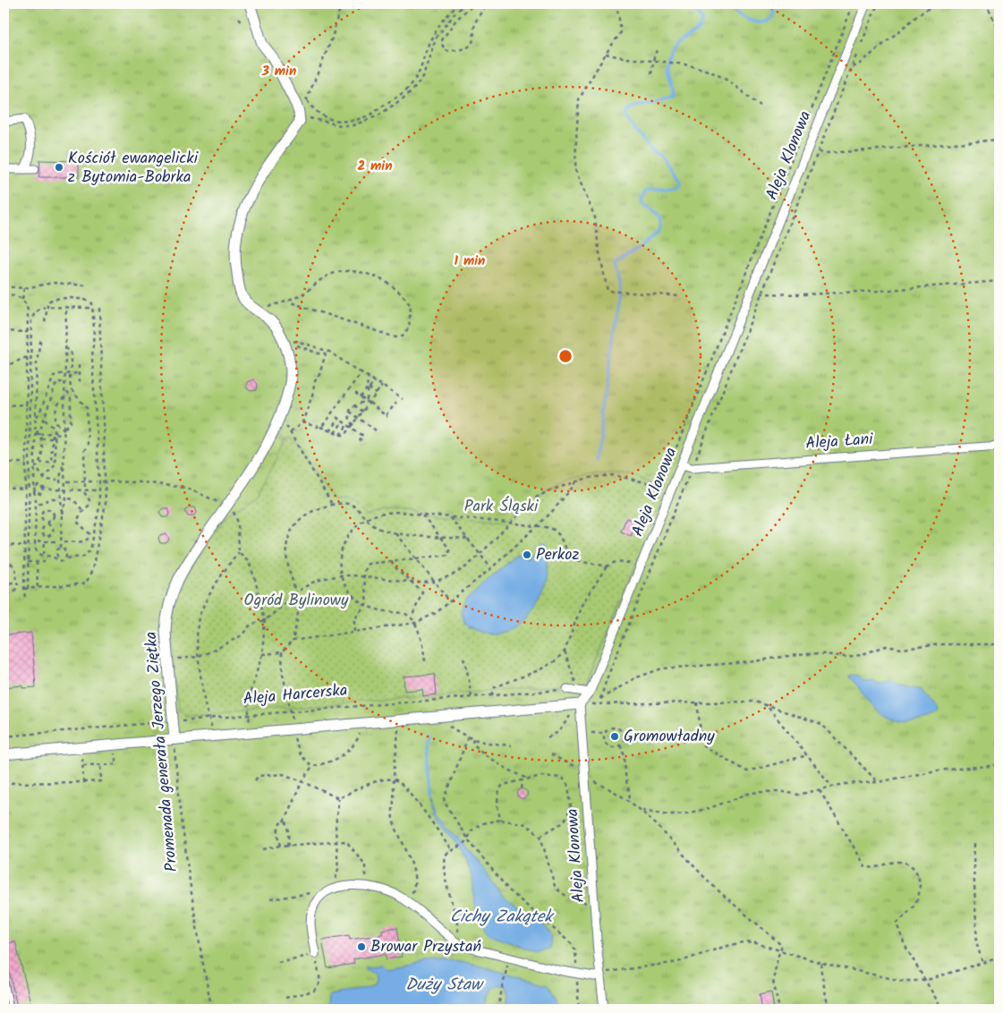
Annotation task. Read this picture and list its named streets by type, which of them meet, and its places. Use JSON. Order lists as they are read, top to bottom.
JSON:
{
  "streets": {
    "street": [
      "Aleja Klonowa",
      "Aleja Łani",
      "Aleja Harcerska",
      "Promenada generała Jerzego Ziętka"
    ]
  },
  "crossings": [
    ["Aleja Klonowa", "Aleja Łani"],
    ["Aleja Klonowa", "Aleja Harcerska"],
    ["Aleja Harcerska", "Promenada generała Jerzego Ziętka"]
  ],
  "water": ["Cichy Zakątek", "Duży Staw"],
  "parks": ["Park Śląski", "Ogród Bylinowy"],
  "places": [
    "Kościół ewangelicki z Bytomia-Bobrka",
    "Perkoz",
    "Gromowładny",
    "Browar Przystań"
  ],
  "rings": ["3 min", "2 min", "1 min"]
}
